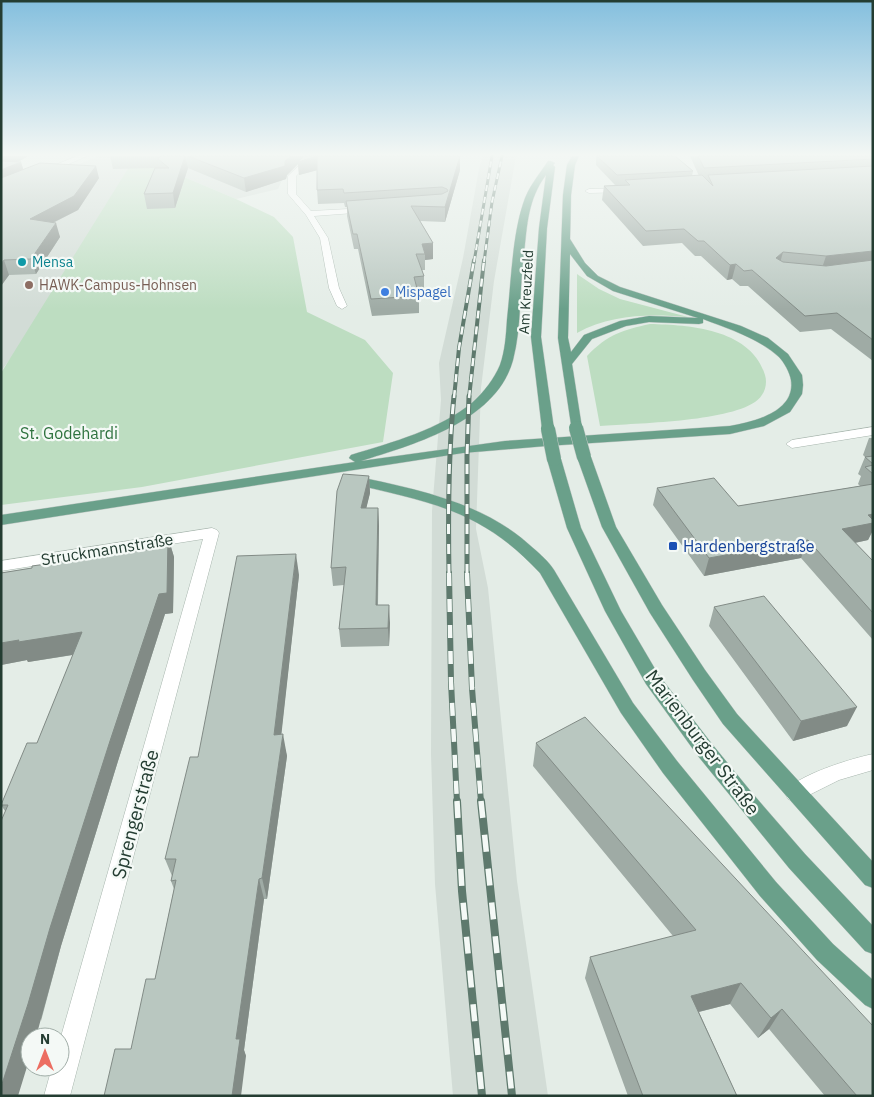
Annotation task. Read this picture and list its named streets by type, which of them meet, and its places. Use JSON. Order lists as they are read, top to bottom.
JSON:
{
  "streets": {
    "main road": ["Am Kreuzfeld", "Marienburger Straße"],
    "street": ["Struckmannstraße", "Sprengerstraße"]
  },
  "crossings": [
    ["Am Kreuzfeld", "Marienburger Straße"],
    ["Struckmannstraße", "Sprengerstraße"]
  ],
  "parks": ["St. Godehardi"],
  "places": {
    "other": ["Mensa", "HAWK-Campus-Hohnsen", "Mispagel"],
    "transit": ["Hardenbergstraße"]
  },
  "north": "top"
}
